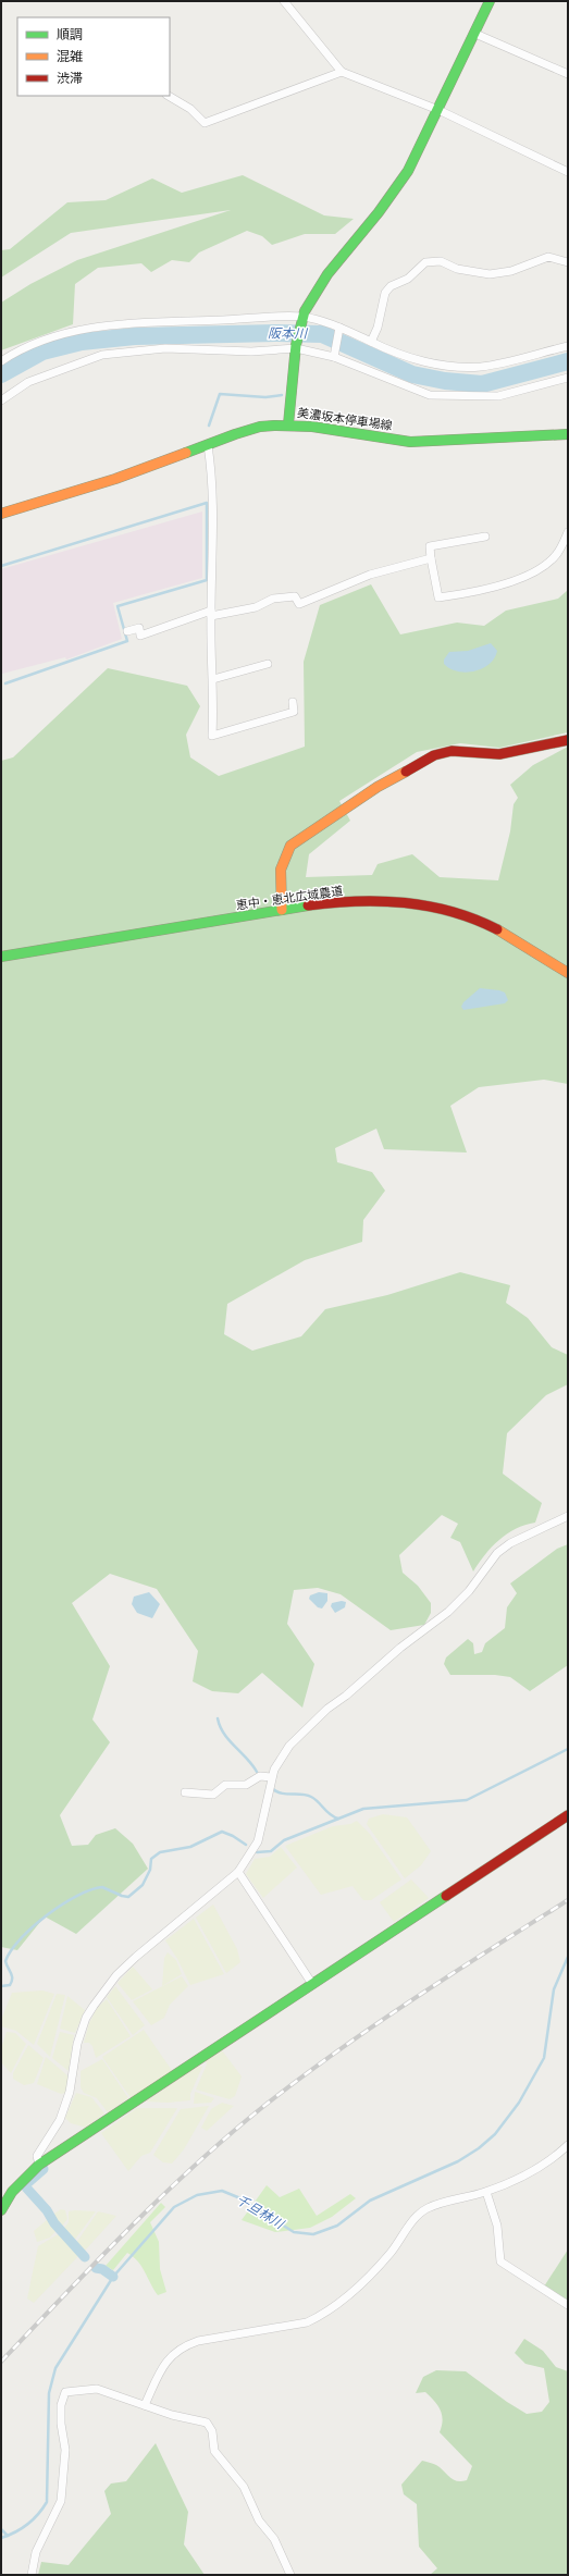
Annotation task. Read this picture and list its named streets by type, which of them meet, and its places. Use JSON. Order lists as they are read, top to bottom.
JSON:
{
  "streets": {
    "street": ["美濃坂本停車場線", "恵中・恵北広域農道"]
  },
  "water": ["阪本川", "千旦林川"],
  "legend": ["順調", "混雑", "渋滞"]
}
